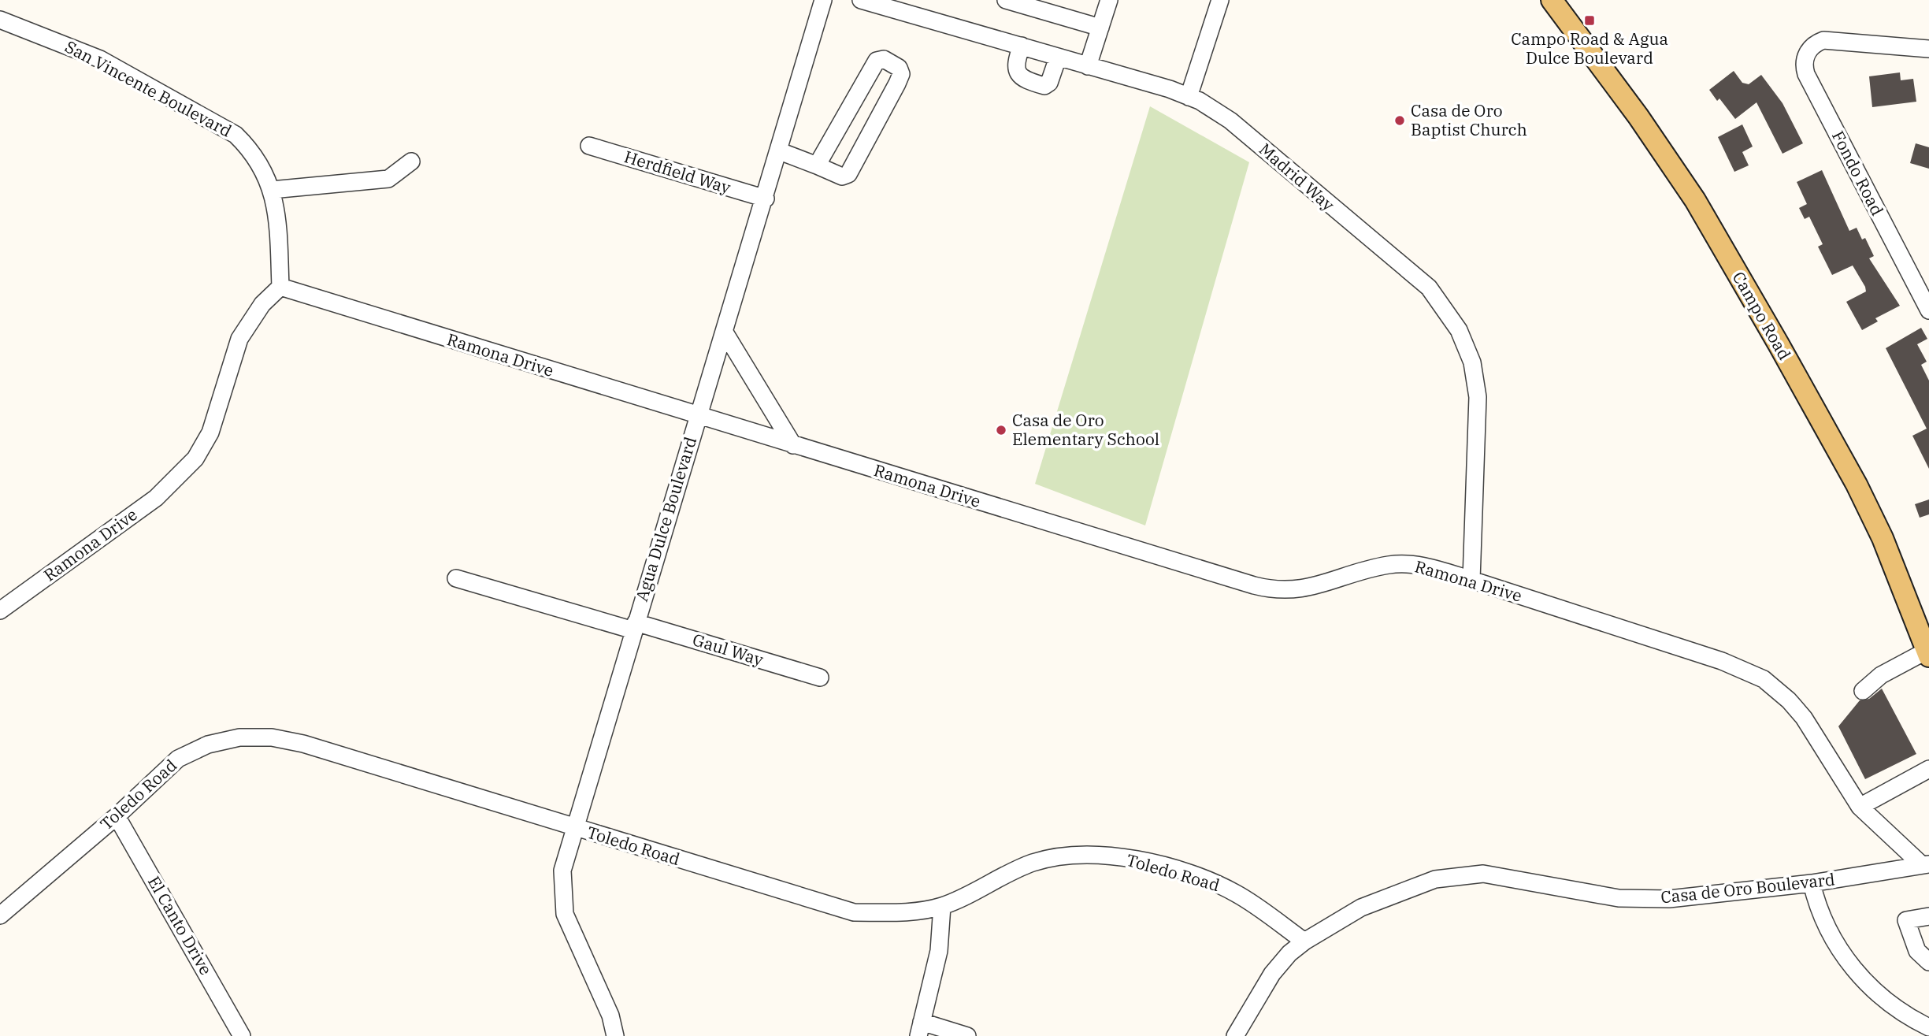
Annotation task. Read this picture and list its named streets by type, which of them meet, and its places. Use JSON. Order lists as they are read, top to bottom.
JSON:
{
  "streets": {
    "main road": ["Campo Road"],
    "street": [
      "San Vincente Boulevard",
      "Herdfield Way",
      "Fondo Road",
      "Madrid Way",
      "Ramona Drive",
      "Agua Dulce Boulevard",
      "Gaul Way",
      "Toledo Road",
      "Casa de Oro Boulevard",
      "El Canto Drive"
    ]
  },
  "crossings": [
    ["San Vincente Boulevard", "Ramona Drive"],
    ["Herdfield Way", "Agua Dulce Boulevard"],
    ["Madrid Way", "Ramona Drive"],
    ["Ramona Drive", "Agua Dulce Boulevard"],
    ["Ramona Drive", "Casa de Oro Boulevard"],
    ["Agua Dulce Boulevard", "Gaul Way"],
    ["Agua Dulce Boulevard", "Toledo Road"],
    ["Toledo Road", "Casa de Oro Boulevard"],
    ["Toledo Road", "El Canto Drive"]
  ],
  "places": {
    "transit": ["Campo Road & Agua Dulce Boulevard"],
    "other": ["Casa de Oro Baptist Church", "Casa de Oro Elementary School"]
  }
}
